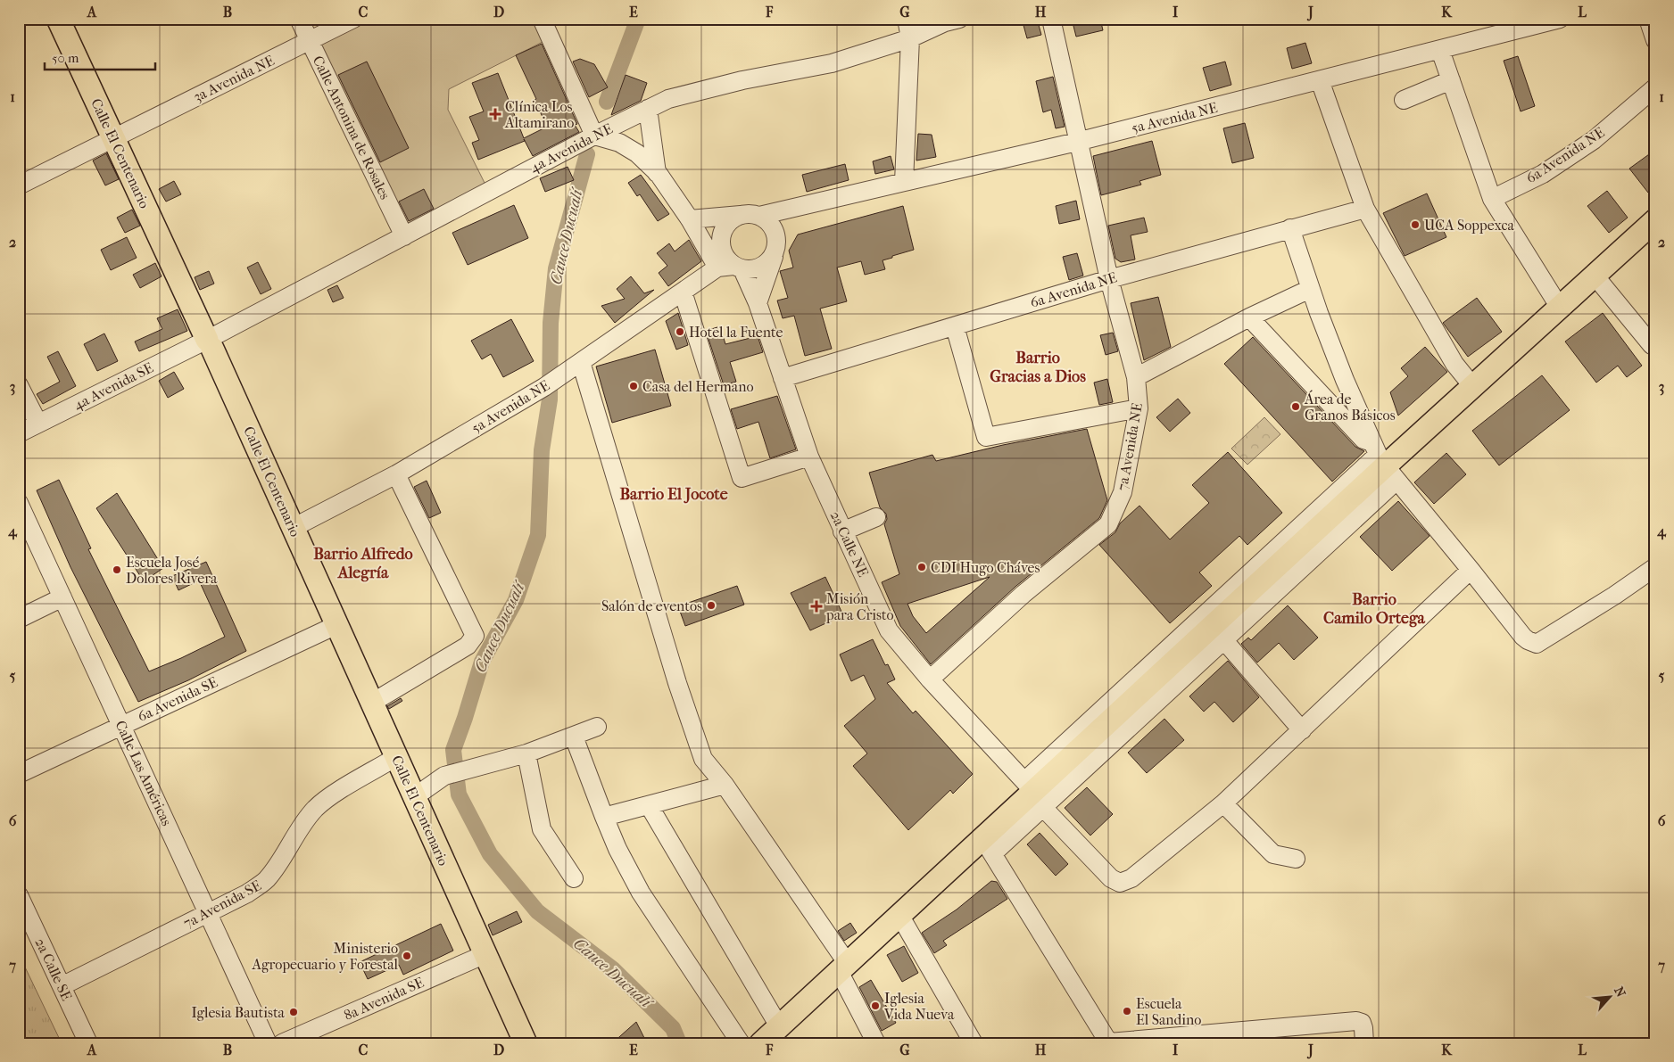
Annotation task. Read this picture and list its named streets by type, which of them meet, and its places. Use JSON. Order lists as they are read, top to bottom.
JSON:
{
  "streets": {
    "main road": ["Calle El Centenario"],
    "street": [
      "3a Avenida NE",
      "5a Avenida NE",
      "Calle Antonina de Rosales",
      "4a Avenida NE",
      "6a Avenida NE",
      "4a Avenida SE",
      "7a Avenida NE",
      "2a Calle NE",
      "6a Avenida SE",
      "Calle Las Américas",
      "7a Avenida SE",
      "2a Calle SE",
      "8a Avenida SE"
    ]
  },
  "crossings": [
    ["3a Avenida NE", "Calle Antonina de Rosales"],
    ["3a Avenida NE", "Calle El Centenario"],
    ["5a Avenida NE", "Calle El Centenario"],
    ["5a Avenida NE", "7a Avenida NE"],
    ["5a Avenida NE", "2a Calle NE"],
    ["Calle Antonina de Rosales", "4a Avenida NE"],
    ["4a Avenida NE", "Calle El Centenario"],
    ["4a Avenida NE", "4a Avenida SE"],
    ["Calle El Centenario", "4a Avenida SE"],
    ["Calle El Centenario", "6a Avenida SE"],
    ["Calle El Centenario", "7a Avenida SE"],
    ["Calle El Centenario", "8a Avenida SE"],
    ["6a Avenida NE", "7a Avenida NE"],
    ["6a Avenida NE", "2a Calle NE"],
    ["7a Avenida NE", "2a Calle NE"],
    ["6a Avenida SE", "Calle Las Américas"],
    ["Calle Las Américas", "7a Avenida SE"],
    ["7a Avenida SE", "2a Calle SE"]
  ],
  "districts": [
    "Barrio Gracias a Dios",
    "Barrio El Jocote",
    "Barrio Alfredo Alegría",
    "Barrio Camilo Ortega"
  ],
  "water": ["Cauce Ducualí"],
  "places": {
    "health": ["Clínica Los Altamirano", "Misión para Cristo"],
    "other": [
      "UCA Soppexca",
      "Hotel la Fuente",
      "Casa del Hermano",
      "Área de Granos Básicos",
      "CDI Hugo Cháves",
      "Escuela José Dolores Rivera",
      "Salón de eventos",
      "Ministerio Agropecuario y Forestal",
      "Iglesia Vida Nueva",
      "Escuela El Sandino",
      "Iglesia Bautista"
    ]
  },
  "scale_bar": "50 m",
  "north": "top right",
  "grid": {
    "columns": [
      "A",
      "B",
      "C",
      "D",
      "E",
      "F",
      "G",
      "H",
      "I",
      "J",
      "K",
      "L"
    ],
    "rows": [
      "1",
      "2",
      "3",
      "4",
      "5",
      "6",
      "7"
    ]
  }
}
